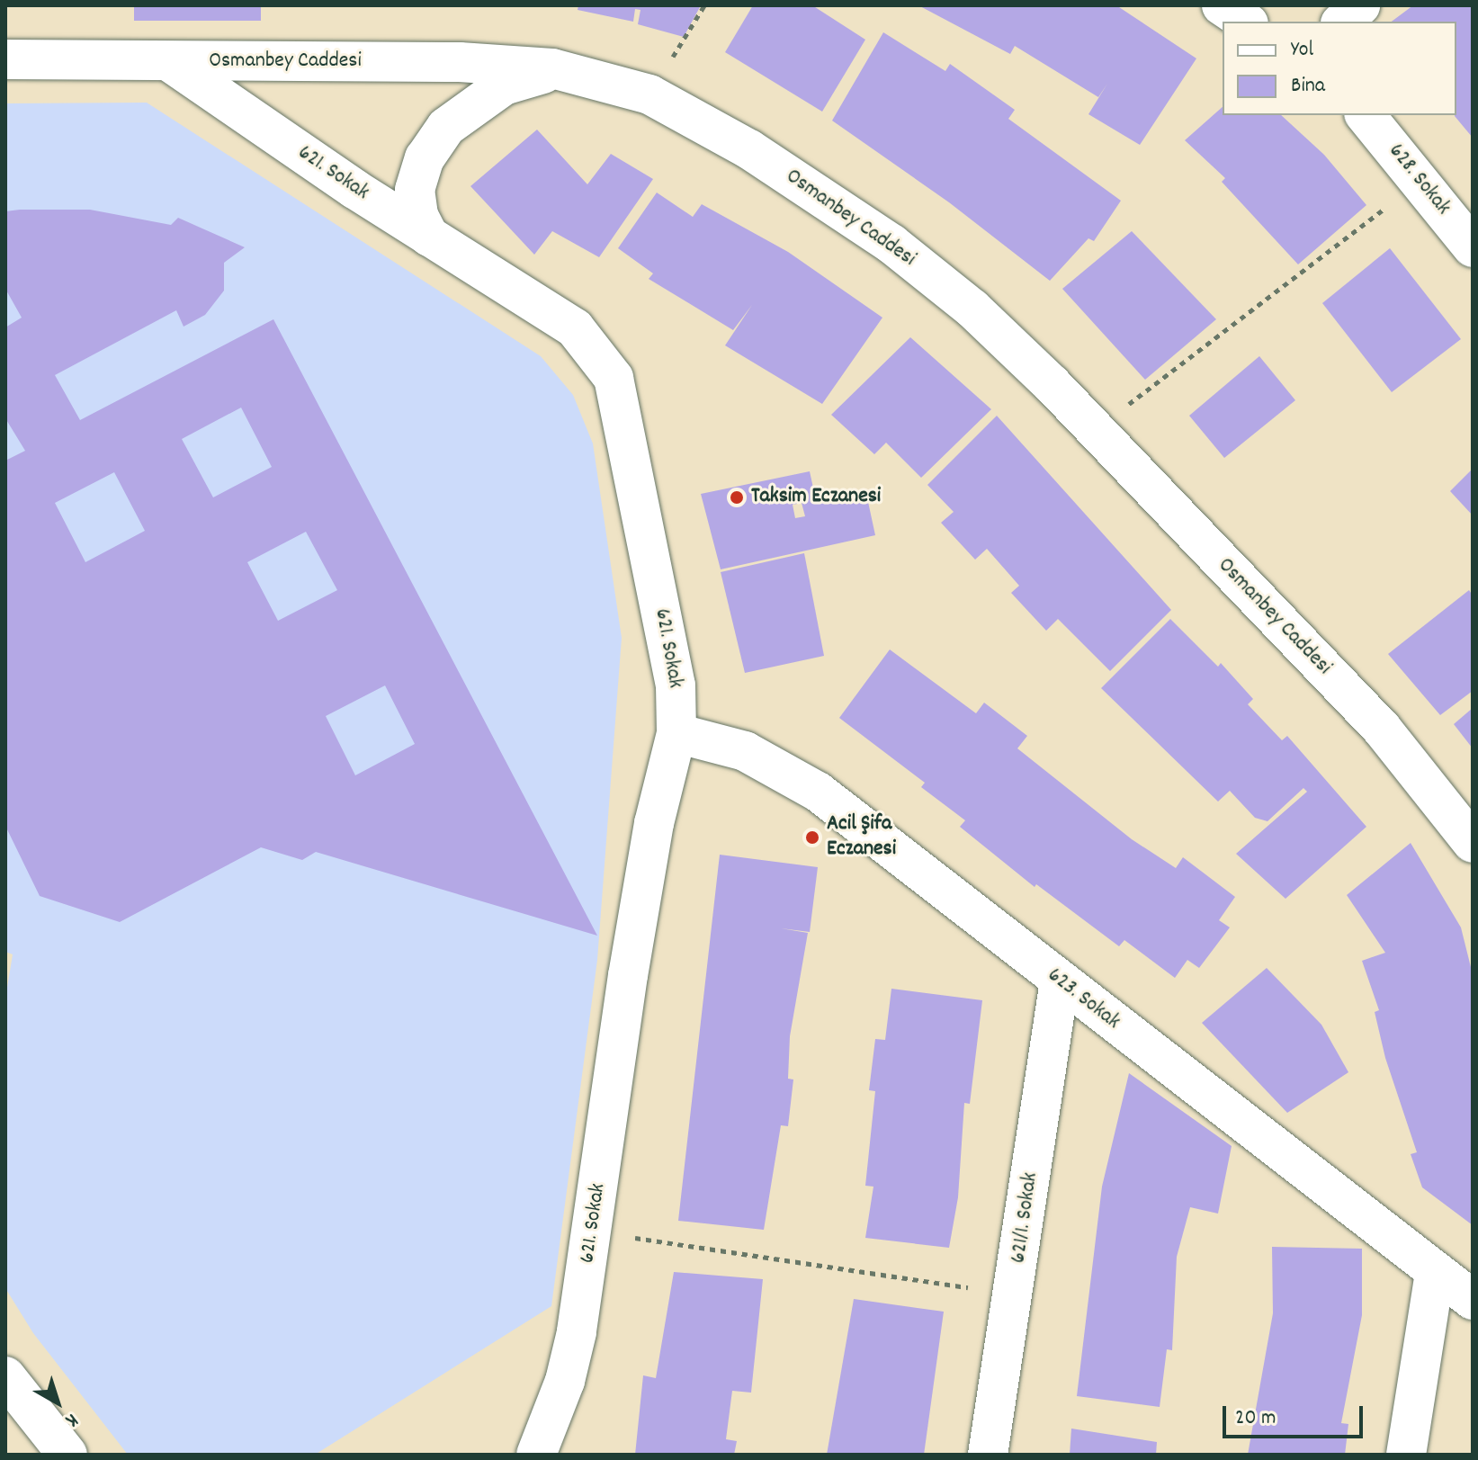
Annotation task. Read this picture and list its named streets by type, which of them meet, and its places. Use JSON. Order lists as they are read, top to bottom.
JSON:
{
  "streets": {
    "street": [
      "Osmanbey Caddesi",
      "621. Sokak",
      "628. Sokak",
      "623. Sokak",
      "621/1. Sokak"
    ]
  },
  "crossings": [
    ["Osmanbey Caddesi", "621. Sokak"],
    ["621. Sokak", "623. Sokak"],
    ["623. Sokak", "621/1. Sokak"]
  ],
  "places": ["Taksim Eczanesi", "Acil Şifa Eczanesi"],
  "legend": ["Yol", "Bina"],
  "scale_bar": "20 m",
  "north": "bottom right"
}
